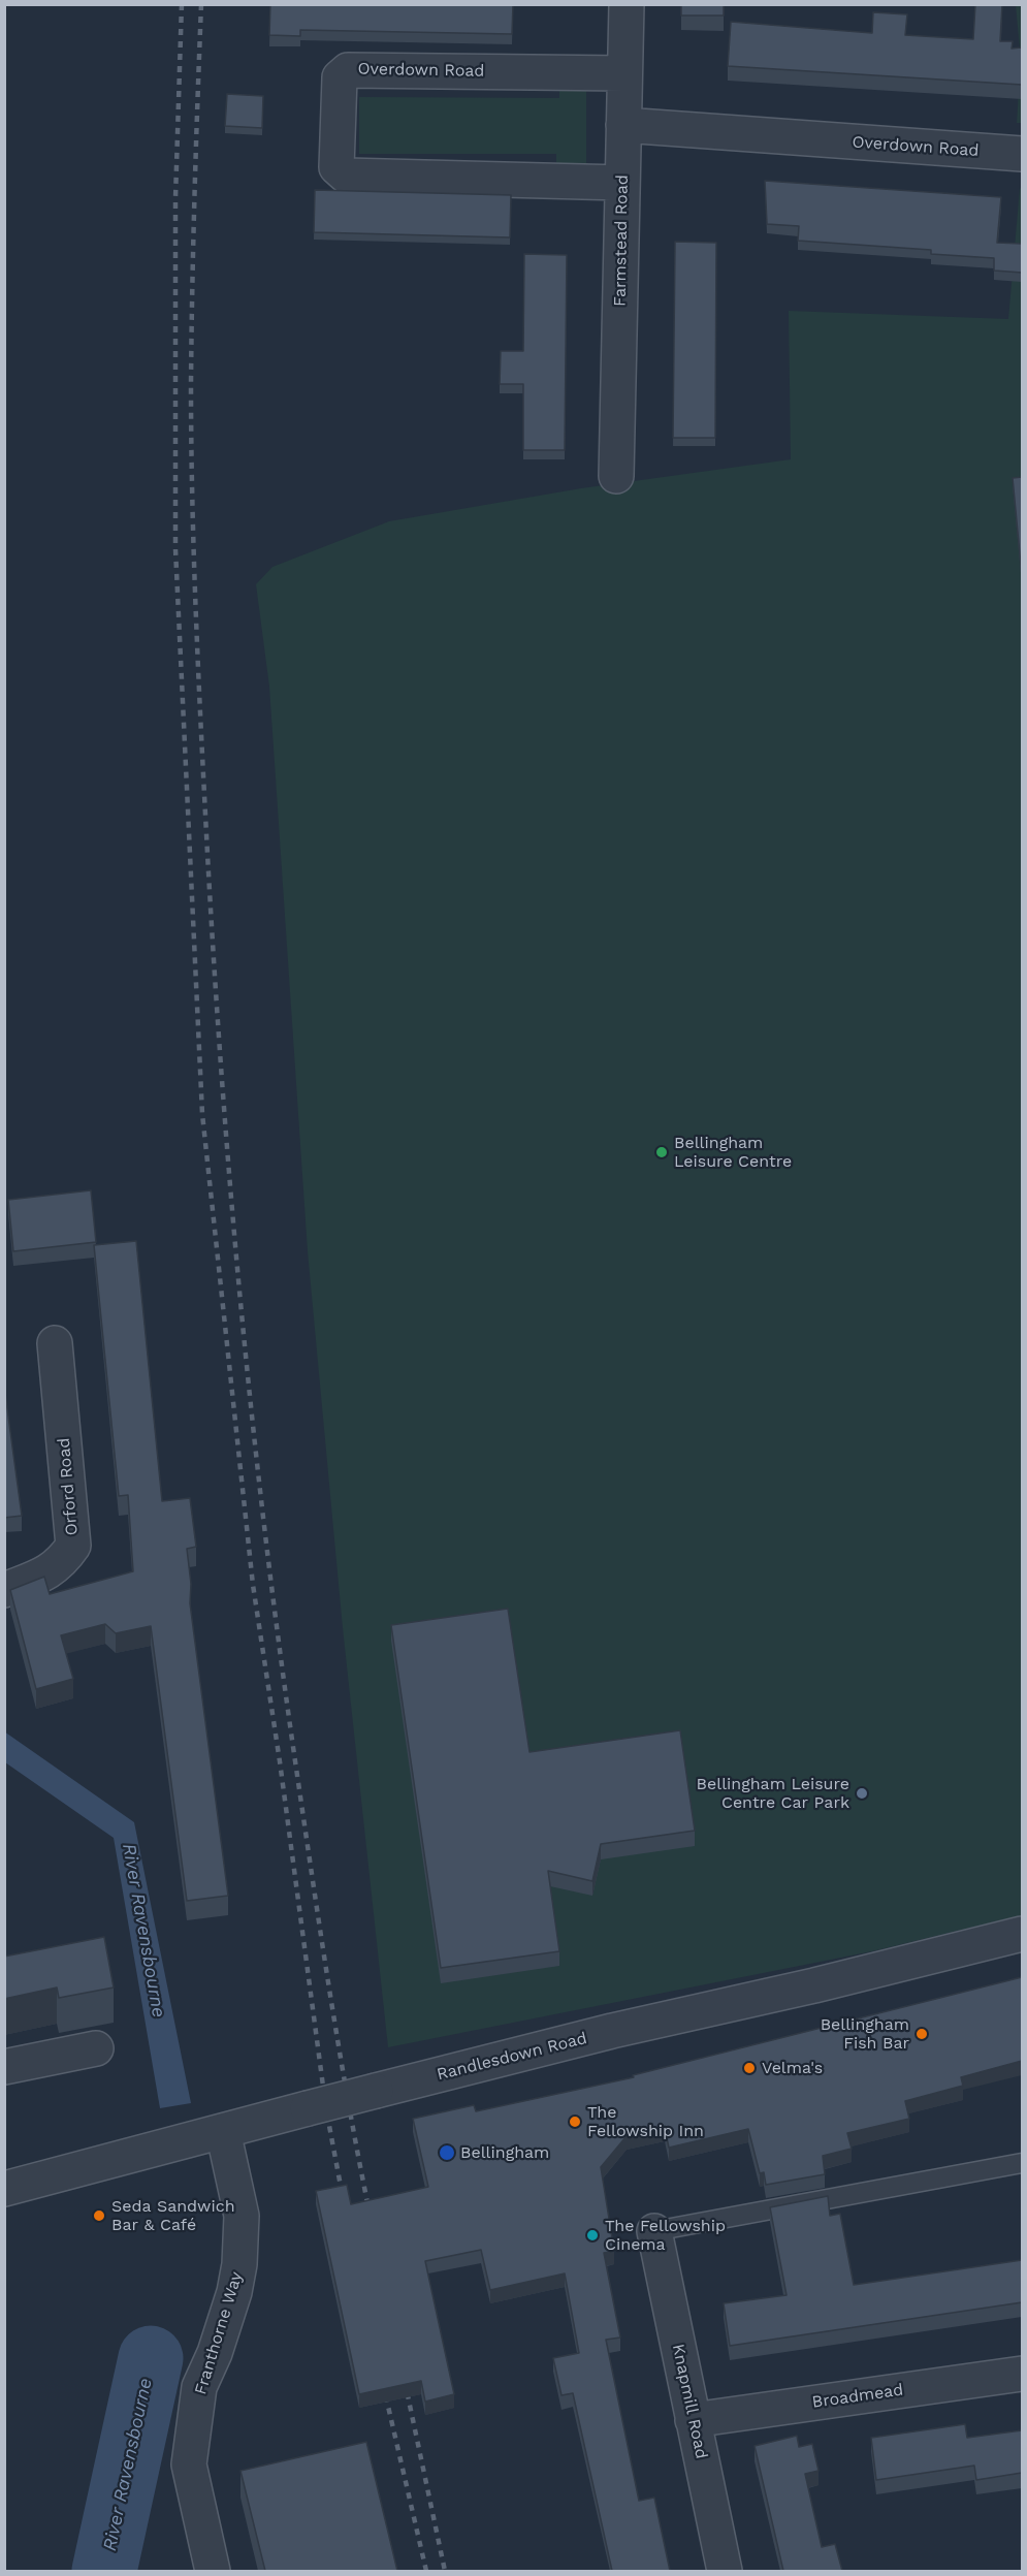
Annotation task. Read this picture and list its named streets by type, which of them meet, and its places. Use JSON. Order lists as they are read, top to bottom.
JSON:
{
  "streets": {
    "street": [
      "Overdown Road",
      "Farmstead Road",
      "Orford Road",
      "Randlesdown Road",
      "Franthorne Way",
      "Broadmead",
      "Knapmill Road"
    ]
  },
  "crossings": [
    ["Overdown Road", "Farmstead Road"],
    ["Randlesdown Road", "Franthorne Way"],
    ["Broadmead", "Knapmill Road"]
  ],
  "water": ["River Ravensbourne"],
  "places": [
    "Bellingham Leisure Centre",
    "Bellingham Leisure Centre Car Park",
    "Bellingham Fish Bar",
    "Velma's",
    "The Fellowship Inn",
    "Bellingham",
    "Seda Sandwich Bar & Café",
    "The Fellowship Cinema"
  ]
}
